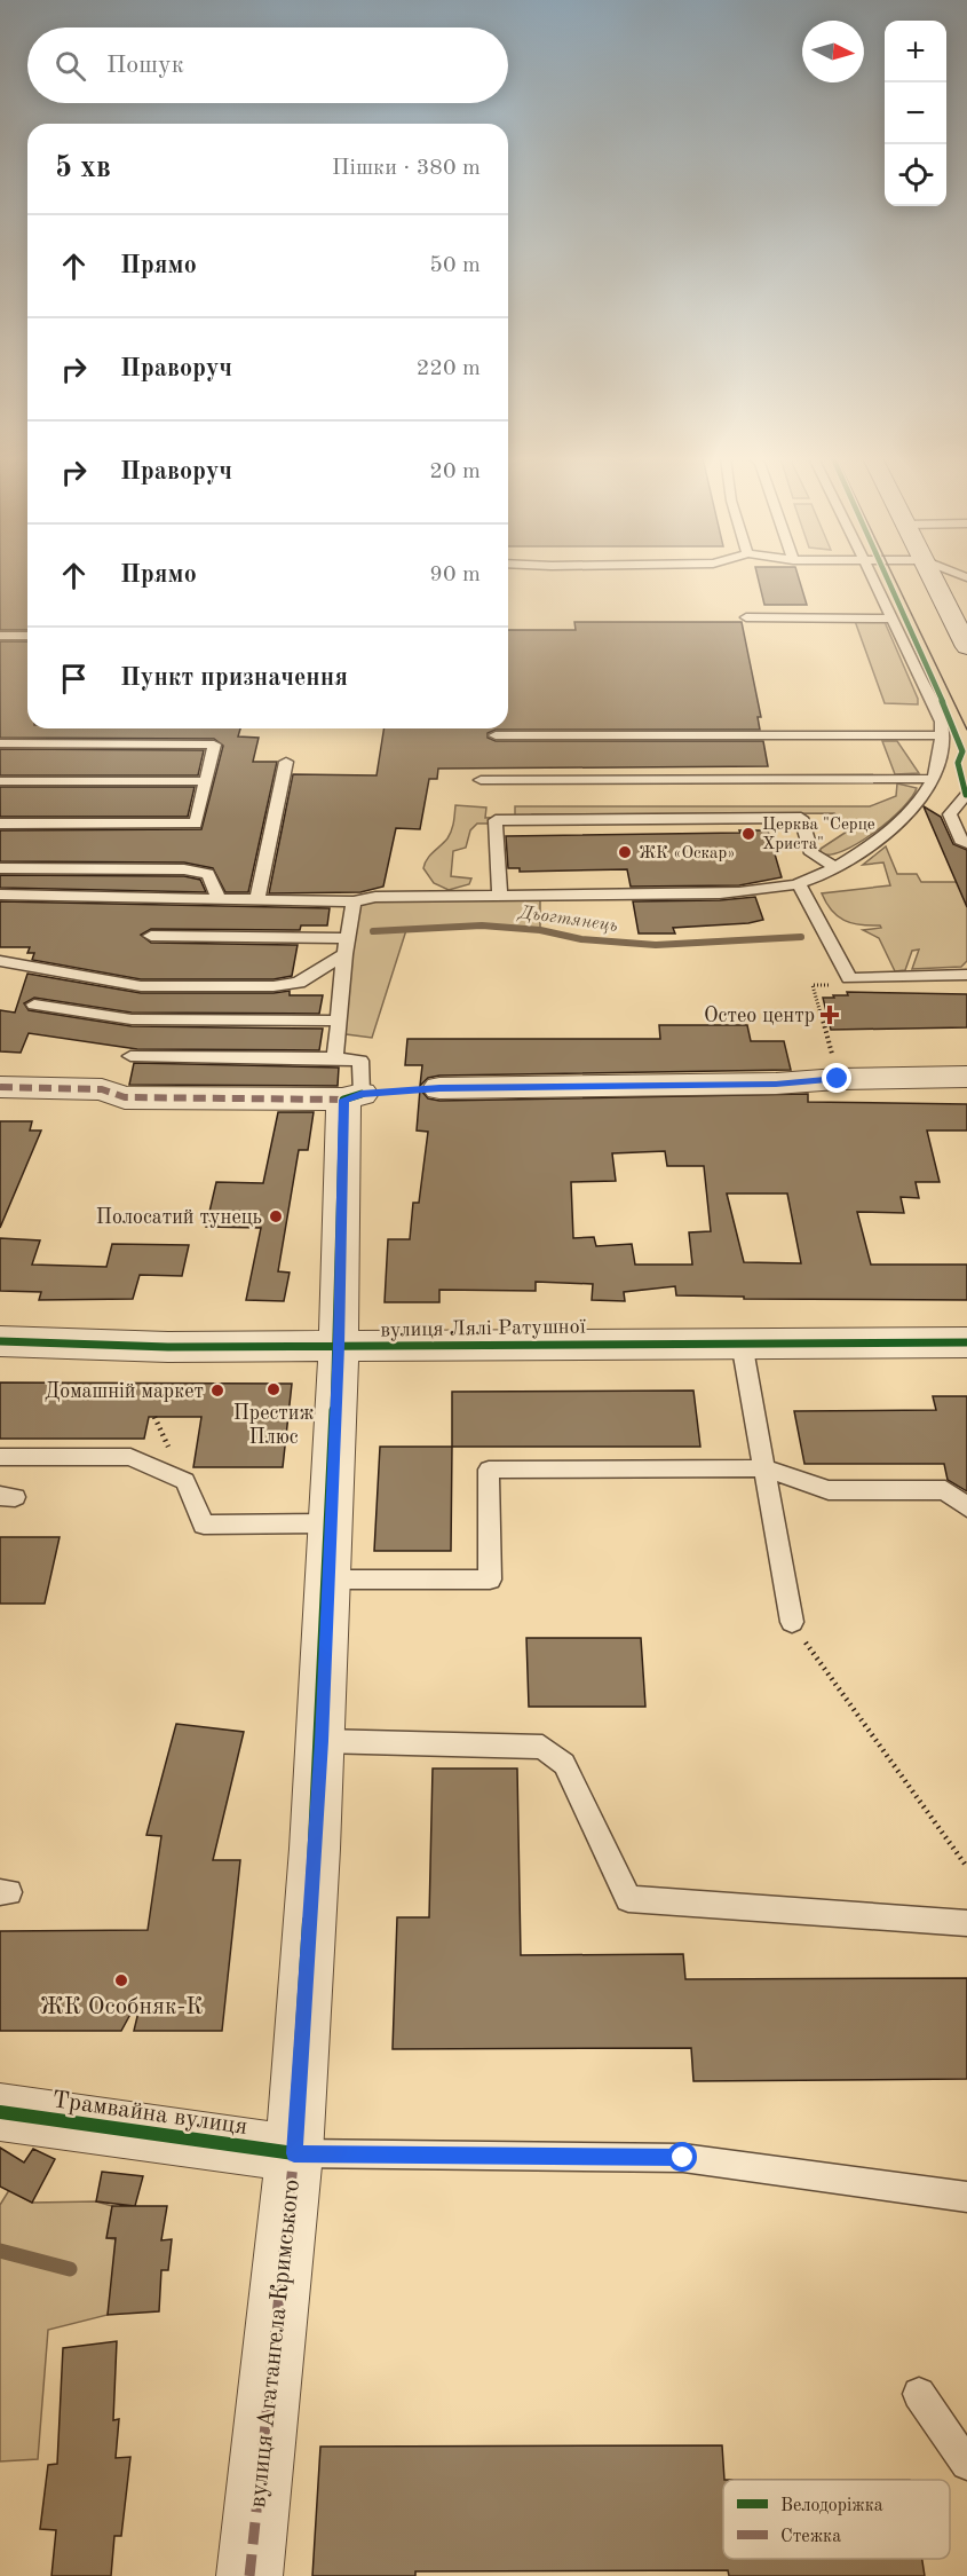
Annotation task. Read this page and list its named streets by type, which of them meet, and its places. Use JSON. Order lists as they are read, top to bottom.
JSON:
{
  "streets": {
    "street": ["вулиця Лялі Ратушної", "Трамвайна вулиця", "вулиця Агатангела Кримського"]
  },
  "crossings": [
    ["вулиця Лялі Ратушної", "вулиця Агатангела Кримського"],
    ["Трамвайна вулиця", "вулиця Агатангела Кримського"]
  ],
  "water": ["Дьогтянець"],
  "places": {
    "other": [
      "Церква \"Серце Христа\"",
      "ЖК «Оскар»",
      "Полосатий тунець",
      "Престиж Плюс",
      "Домашній маркет",
      "ЖК Особняк-К"
    ],
    "health": ["Остео центр"]
  },
  "legend": ["Велодоріжка", "Стежка"],
  "north": "right",
  "page": {
    "map_buttons": ["+", "−"],
    "search": "Пошук",
    "heading": ["5 хв", "Пішки · 380 m"],
    "list": [
      ["Прямо", "50 m"],
      ["Праворуч", "220 m"],
      ["Праворуч", "20 m"],
      ["Прямо", "90 m"],
      "Пункт призначення"
    ]
  }
}
